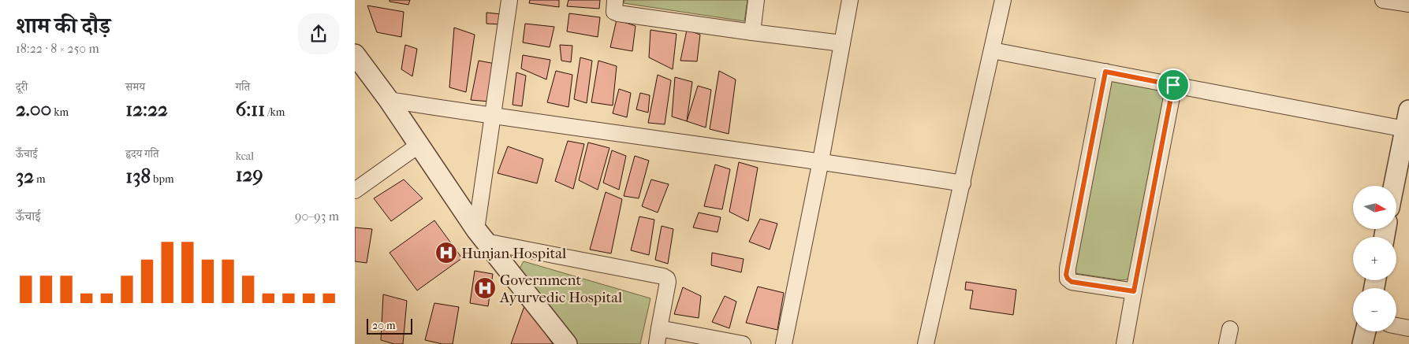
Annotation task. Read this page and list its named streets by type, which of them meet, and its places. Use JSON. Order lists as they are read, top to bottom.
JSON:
{
  "places": {
    "hospital": ["Hunjan Hospital", "Government Ayurvedic Hospital"]
  },
  "scale_bar": "20 m",
  "north": "right",
  "page": {
    "heading": ["शाम की दौड़", "18:22 · 8 × 250 m"],
    "stats": [
      ["दूरी", "2.00 km"],
      ["समय", "12:22"],
      ["गति", "6:11 /km"],
      ["ऊँचाई", "32 m"],
      ["हृदय गति", "138 bpm"],
      ["kcal", "129"]
    ],
    "map_buttons": ["+", "−"],
    "chart": ["ऊँचाई", "90–93 m"],
    "scale": "20 m"
  }
}
